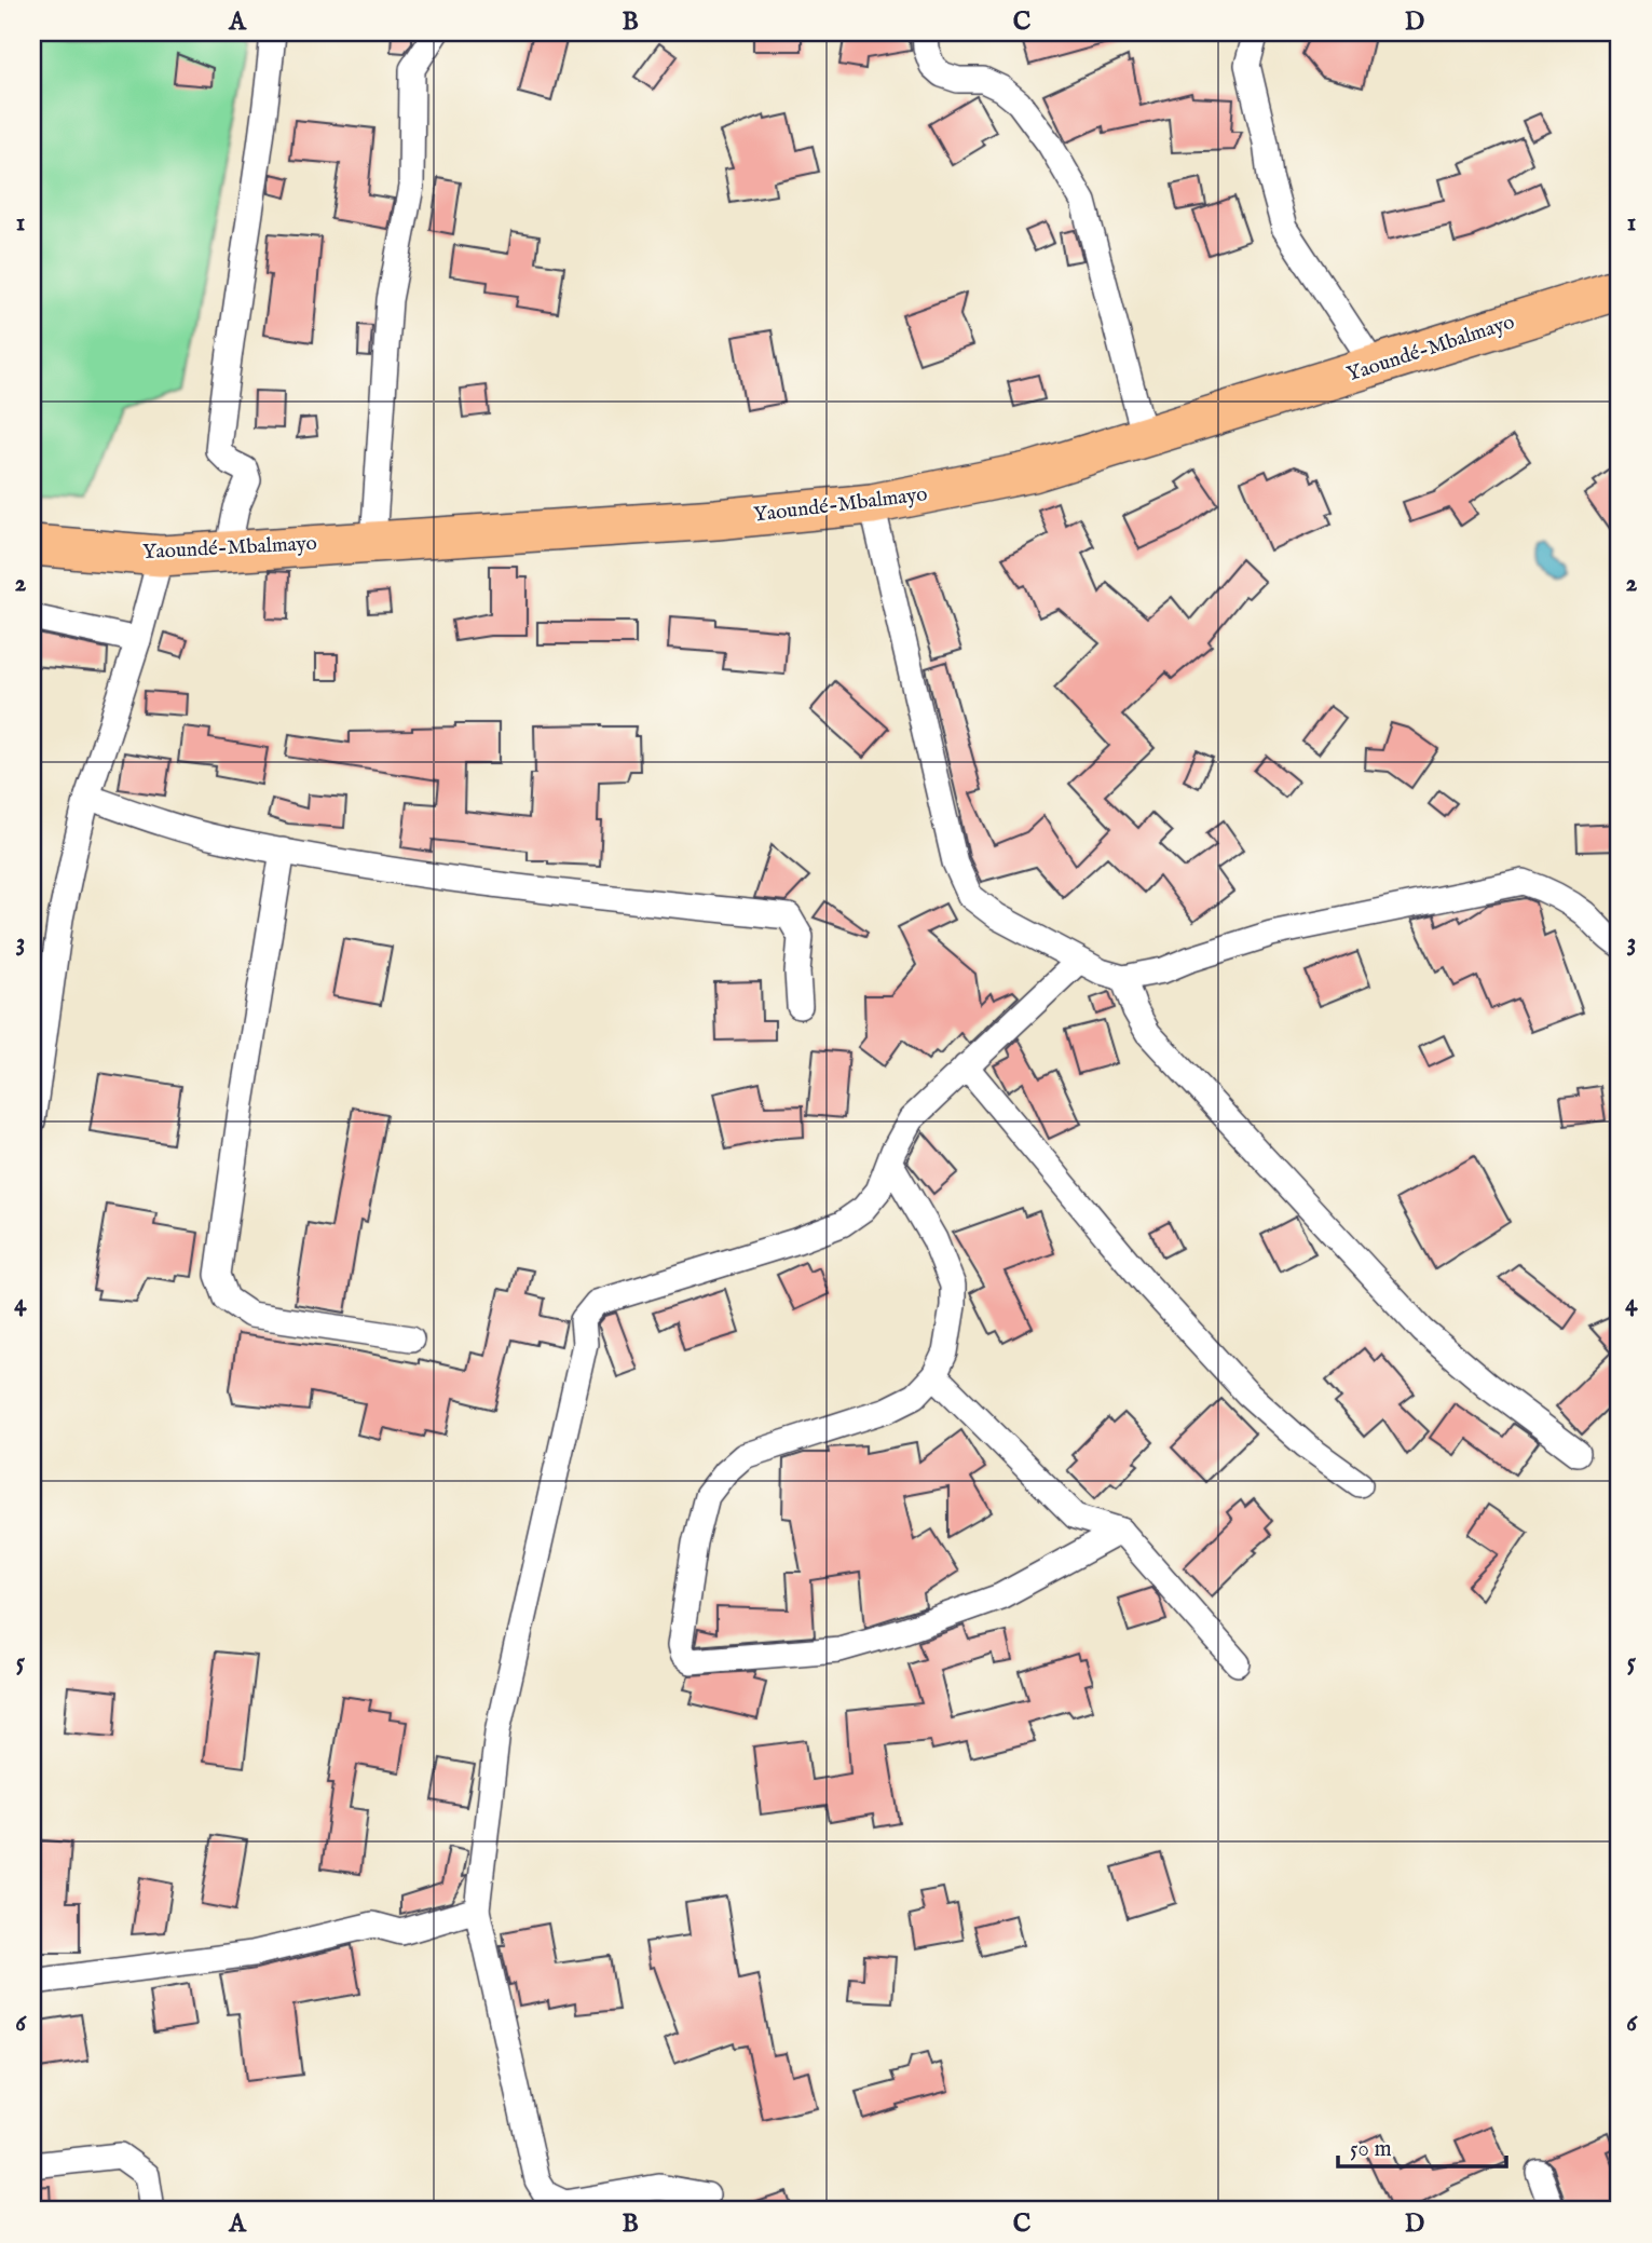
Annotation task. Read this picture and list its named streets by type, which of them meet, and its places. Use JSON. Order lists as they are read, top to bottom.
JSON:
{
  "streets": {
    "highway": ["Yaoundé-Mbalmayo"]
  },
  "scale_bar": "50 m",
  "grid": {
    "columns": [
      "A",
      "B",
      "C",
      "D"
    ],
    "rows": [
      "1",
      "2",
      "3",
      "4",
      "5",
      "6"
    ]
  }
}
